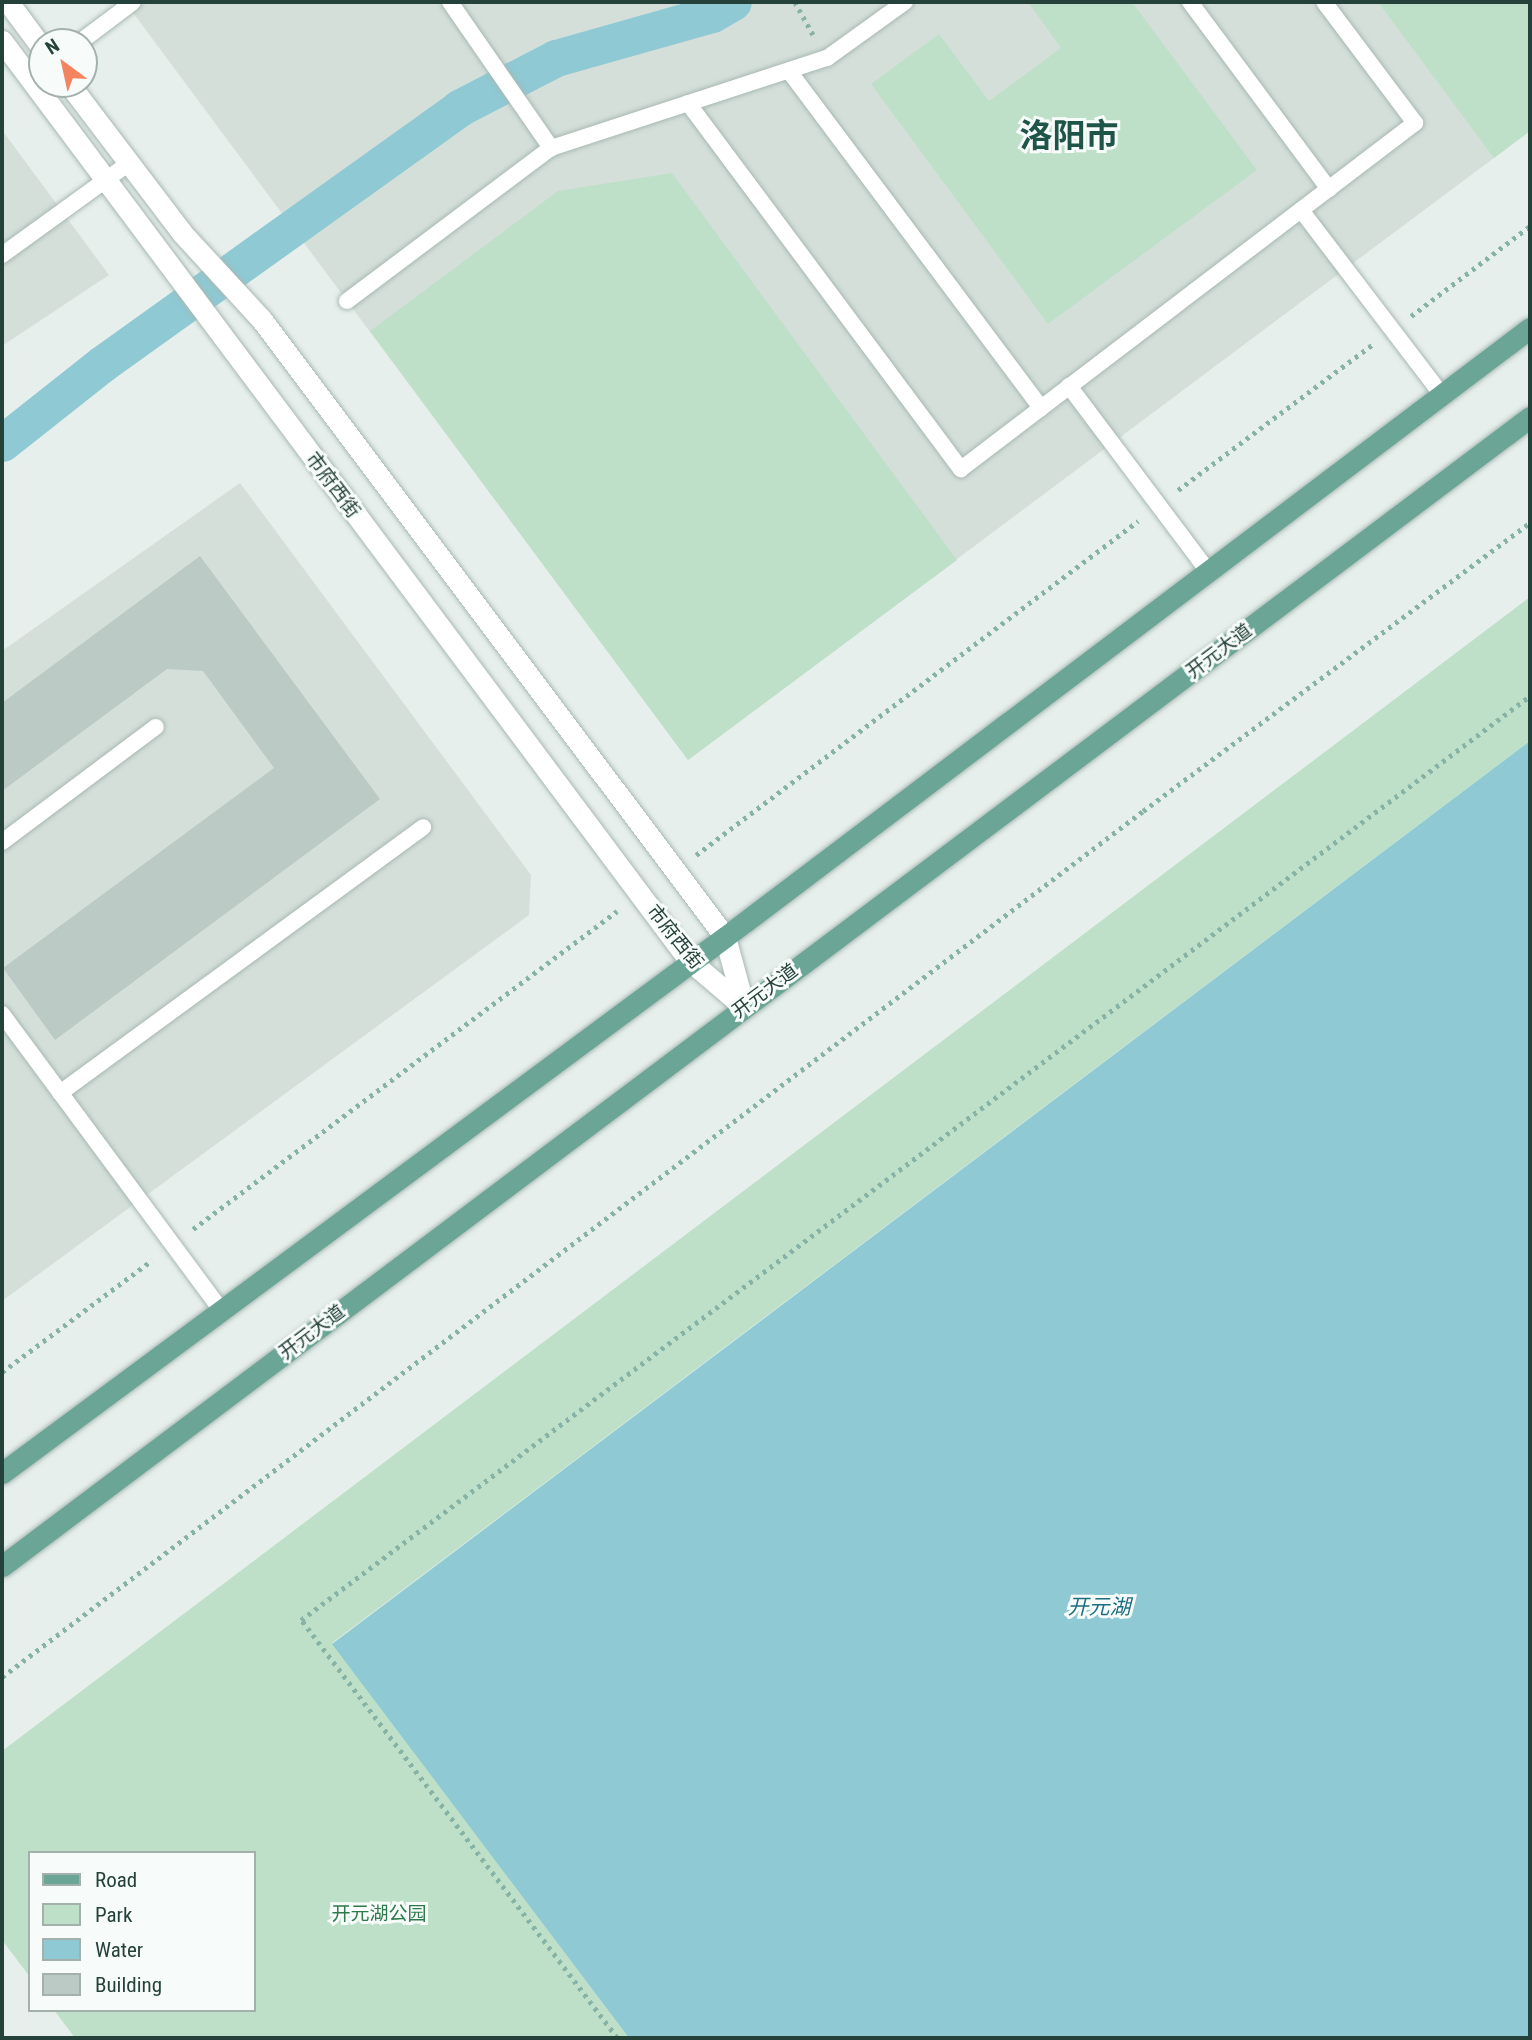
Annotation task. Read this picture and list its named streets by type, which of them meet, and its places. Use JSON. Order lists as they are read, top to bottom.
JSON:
{
  "streets": {
    "main road": ["开元大道"],
    "street": ["市府西街"]
  },
  "crossings": [
    ["市府西街", "开元大道"]
  ],
  "districts": ["洛阳市"],
  "water": ["开元湖"],
  "parks": ["开元湖公园"],
  "legend": [
    "Road",
    "Park",
    "Water",
    "Building"
  ],
  "north": "top left"
}
